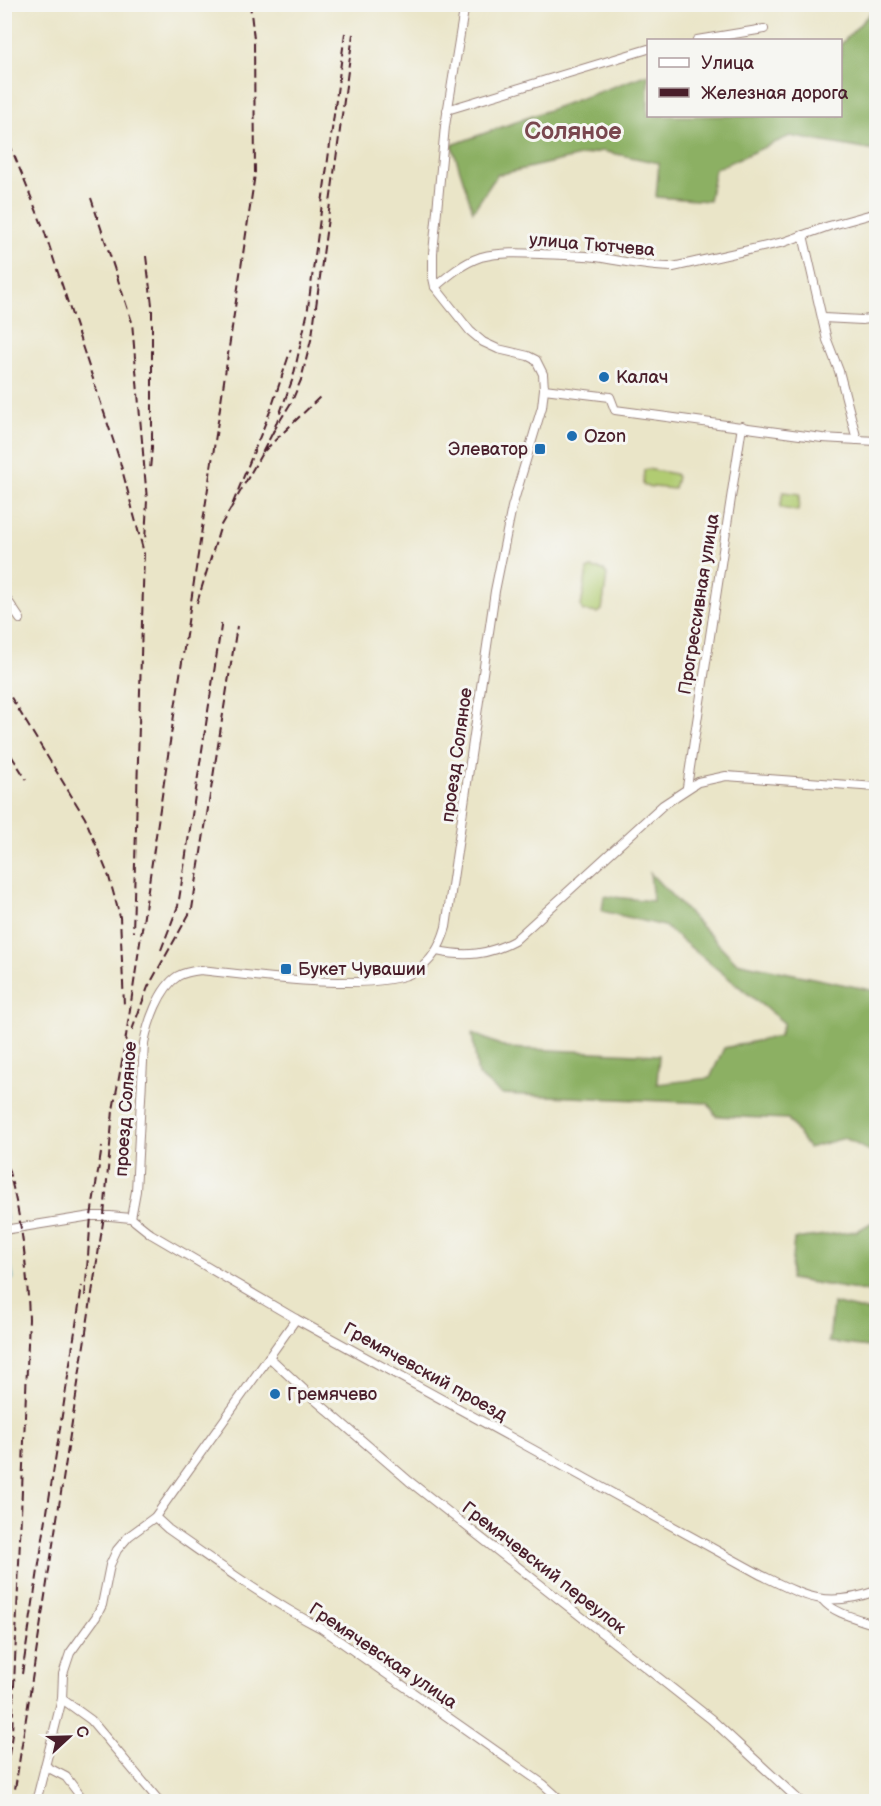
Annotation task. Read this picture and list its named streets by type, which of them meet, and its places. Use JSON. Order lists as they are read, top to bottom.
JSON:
{
  "streets": {
    "street": [
      "улица Тютчева",
      "Прогрессивная улица",
      "проезд Соляное",
      "Гремячевский проезд",
      "Гремячевский переулок",
      "Гремячевская улица"
    ]
  },
  "crossings": [
    ["проезд Соляное", "Гремячевский проезд"]
  ],
  "districts": ["Соляное"],
  "places": {
    "other": ["Калач", "Ozon", "Гремячево"],
    "transit": ["Элеватор", "Букет Чувашии"]
  },
  "legend": ["Улица", "Железная дорога"],
  "north": "right"
}
